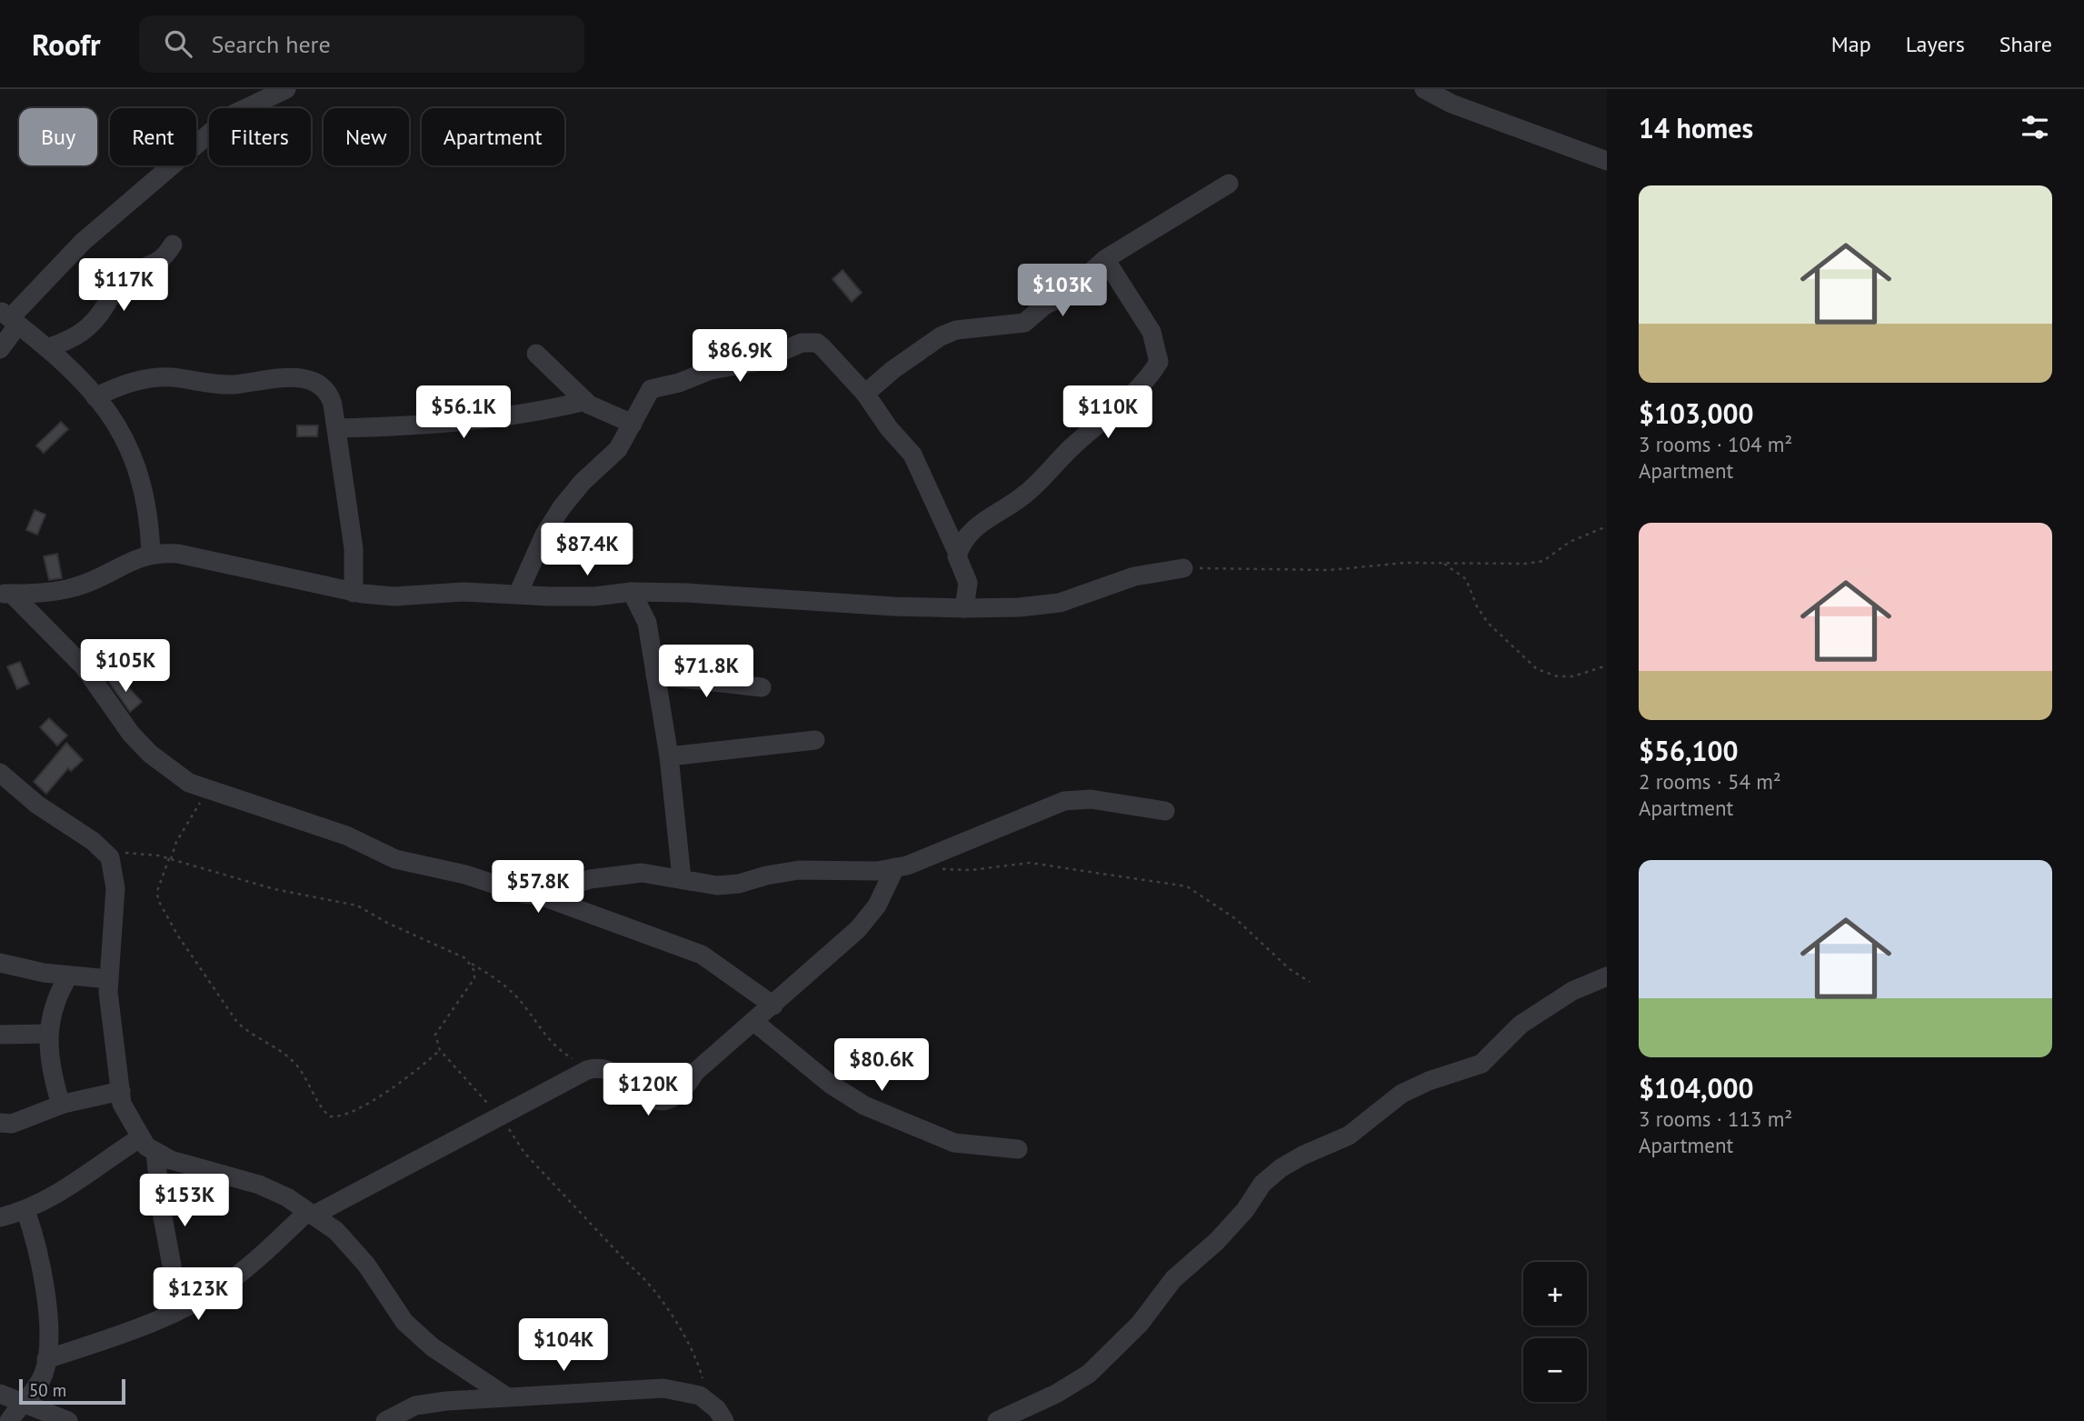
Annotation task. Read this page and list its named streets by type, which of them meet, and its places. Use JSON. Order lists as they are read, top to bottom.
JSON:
{
  "scale_bar": "50 m",
  "page": {
    "header": "Roofr",
    "search": "Search here",
    "nav": ["Map", "Layers", "Share"],
    "heading": "14 homes",
    "chip": [
      "Buy",
      "Rent",
      "Filters",
      "New",
      "Apartment"
    ],
    "list": [
      {
        "name": "$103,000",
        "note": "3 rooms · 104 m² · Apartment"
      },
      {
        "name": "$56,100",
        "note": "2 rooms · 54 m² · Apartment"
      },
      {
        "name": "$104,000",
        "note": "3 rooms · 113 m² · Apartment"
      }
    ],
    "price": [
      "$117K",
      "$103K",
      "$86.9K",
      "$56.1K",
      "$110K",
      "$87.4K",
      "$105K",
      "$71.8K",
      "$57.8K",
      "$80.6K",
      "$120K",
      "$153K",
      "$123K",
      "$104K"
    ],
    "map_buttons": ["+", "−"],
    "scale": "50 m"
  }
}
